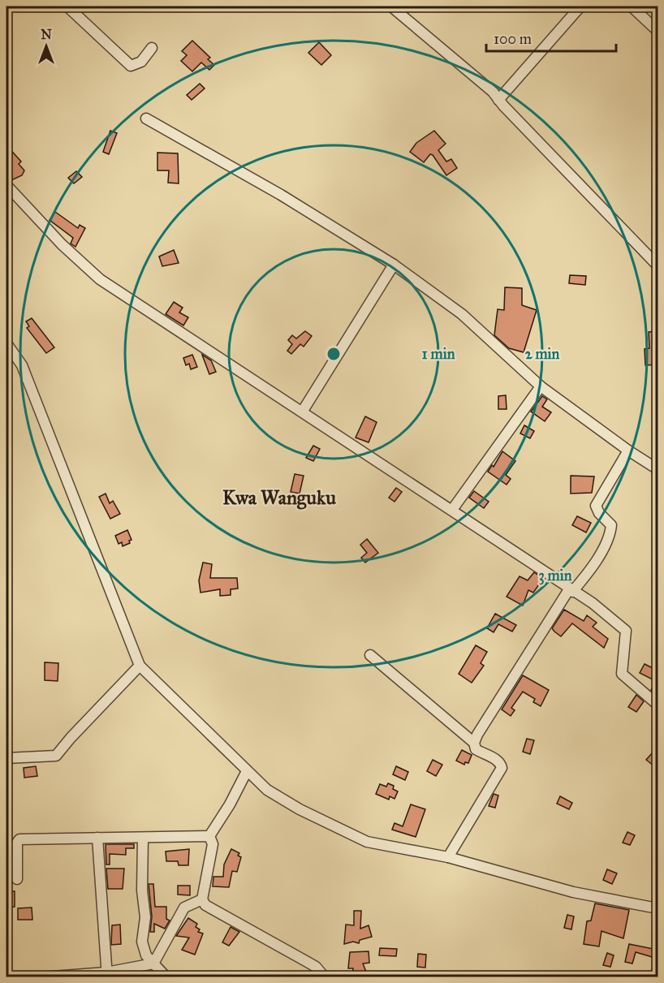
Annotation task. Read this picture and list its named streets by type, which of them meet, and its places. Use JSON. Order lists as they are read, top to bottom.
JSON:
{
  "districts": ["Kwa Wanguku"],
  "scale_bar": "100 m",
  "north": "top",
  "rings": ["1 min", "2 min", "3 min"]
}
